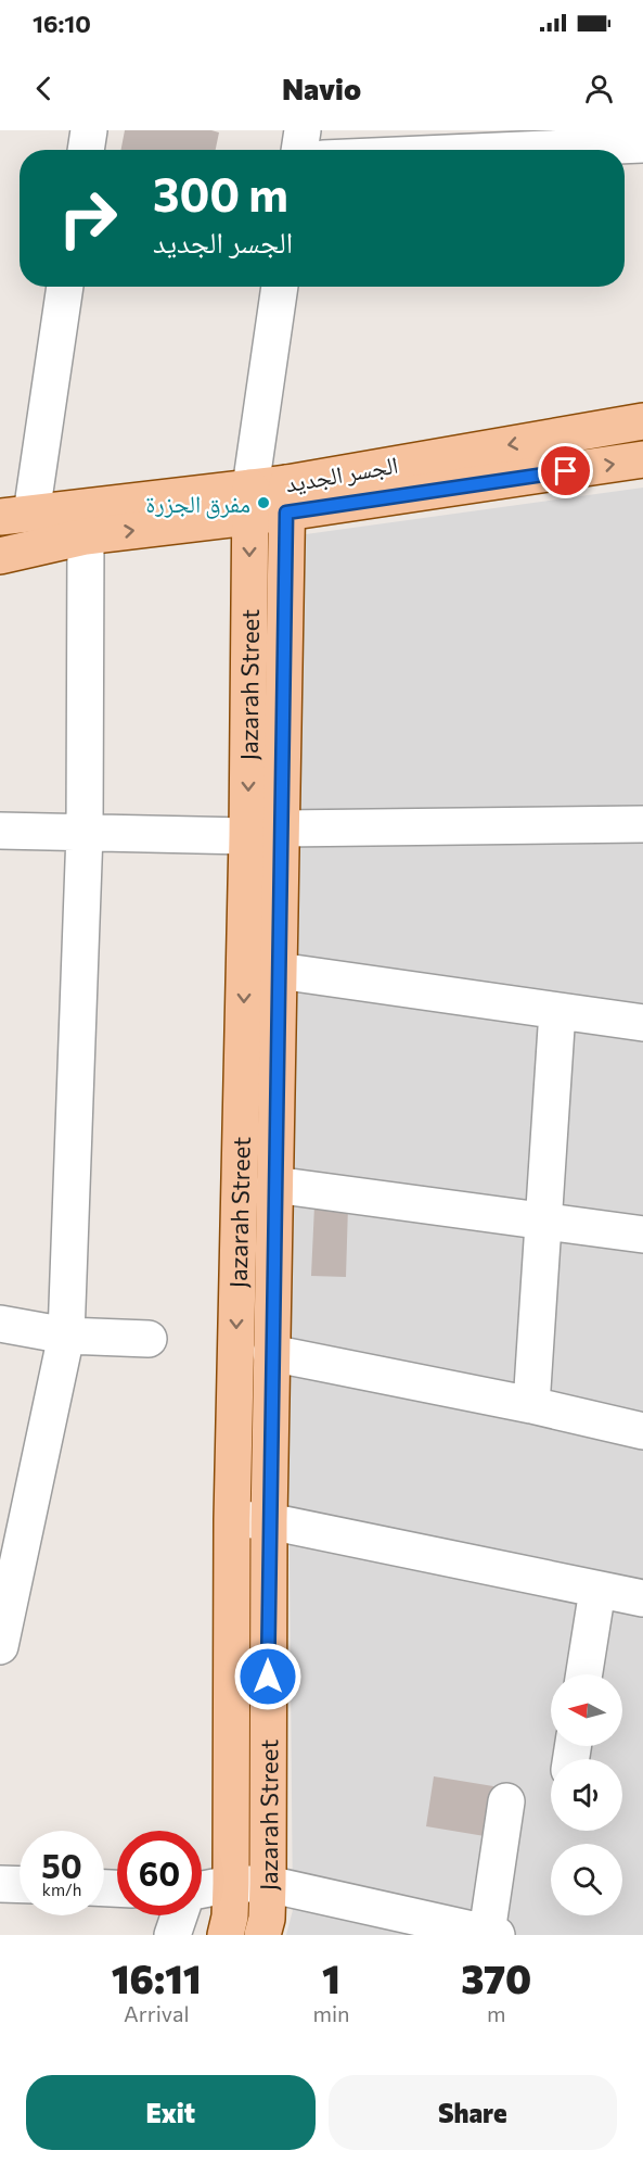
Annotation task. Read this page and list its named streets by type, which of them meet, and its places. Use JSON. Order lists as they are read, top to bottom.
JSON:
{
  "streets": {
    "main road": ["الجسر الجديد", "Jazarah Street"]
  },
  "crossings": [
    ["الجسر الجديد", "Jazarah Street"]
  ],
  "places": ["مفرق الجزرة"],
  "north": "left",
  "page": {
    "status": "16:10",
    "header": "Navio",
    "turn": ["300 m", "الجسر الجديد"],
    "speed": "50 km/h",
    "limit": "60",
    "eta": [
      "16:11",
      "Arrival",
      "1",
      "min",
      "370",
      "m"
    ],
    "buttons": ["Exit", "Share"]
  }
}
